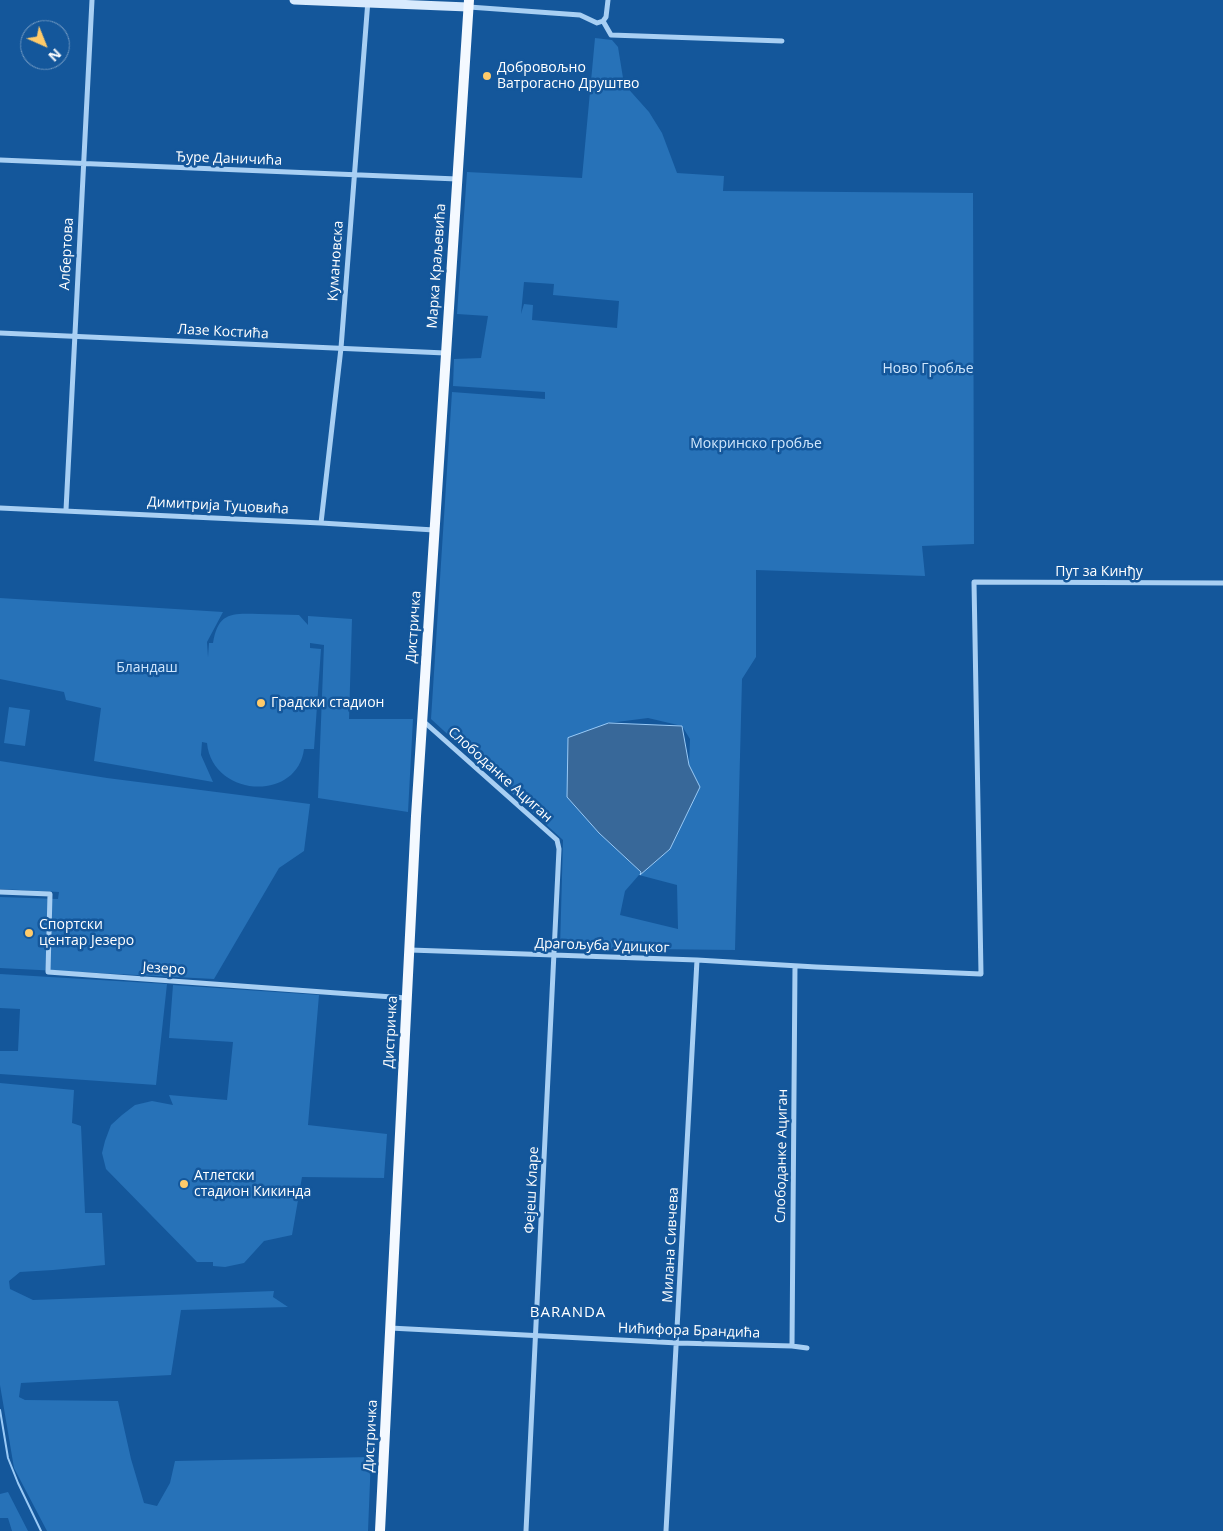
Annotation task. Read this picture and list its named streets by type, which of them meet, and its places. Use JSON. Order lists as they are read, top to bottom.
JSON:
{
  "streets": {
    "main road": ["Марка Краљевића", "Дистричка"],
    "street": [
      "Ђуре Даничића",
      "Албертова",
      "Кумановска",
      "Лазе Костића",
      "Димитрија Туцовића",
      "Пут за Кинђу",
      "Слободанке Ациган",
      "Драгољуба Удицког",
      "Језеро",
      "Фејеш Кларе",
      "Милана Сивчева",
      "Нићифора Брандића"
    ]
  },
  "crossings": [
    ["Ђуре Даничића", "Албертова"],
    ["Ђуре Даничића", "Кумановска"],
    ["Ђуре Даничића", "Марка Краљевића"],
    ["Албертова", "Лазе Костића"],
    ["Албертова", "Димитрија Туцовића"],
    ["Кумановска", "Лазе Костића"],
    ["Кумановска", "Димитрија Туцовића"],
    ["Марка Краљевића", "Лазе Костића"],
    ["Марка Краљевића", "Димитрија Туцовића"],
    ["Марка Краљевића", "Дистричка"],
    ["Димитрија Туцовића", "Дистричка"],
    ["Пут за Кинђу", "Драгољуба Удицког"],
    ["Дистричка", "Слободанке Ациган"],
    ["Дистричка", "Драгољуба Удицког"],
    ["Дистричка", "Језеро"],
    ["Дистричка", "Нићифора Брандића"],
    ["Слободанке Ациган", "Драгољуба Удицког"],
    ["Слободанке Ациган", "Фејеш Кларе"],
    ["Слободанке Ациган", "Нићифора Брандића"],
    ["Драгољуба Удицког", "Фејеш Кларе"],
    ["Драгољуба Удицког", "Милана Сивчева"],
    ["Фејеш Кларе", "Нићифора Брандића"],
    ["Милана Сивчева", "Нићифора Брандића"]
  ],
  "districts": ["BARANDA"],
  "parks": ["Ново Гробље", "Мокринско гробље", "Бландаш"],
  "places": [
    "Добровољно Ватрогасно Друштво",
    "Градски стадион",
    "Спортски центар Језеро",
    "Атлетски стадион Кикинда"
  ],
  "north": "bottom right"
}
